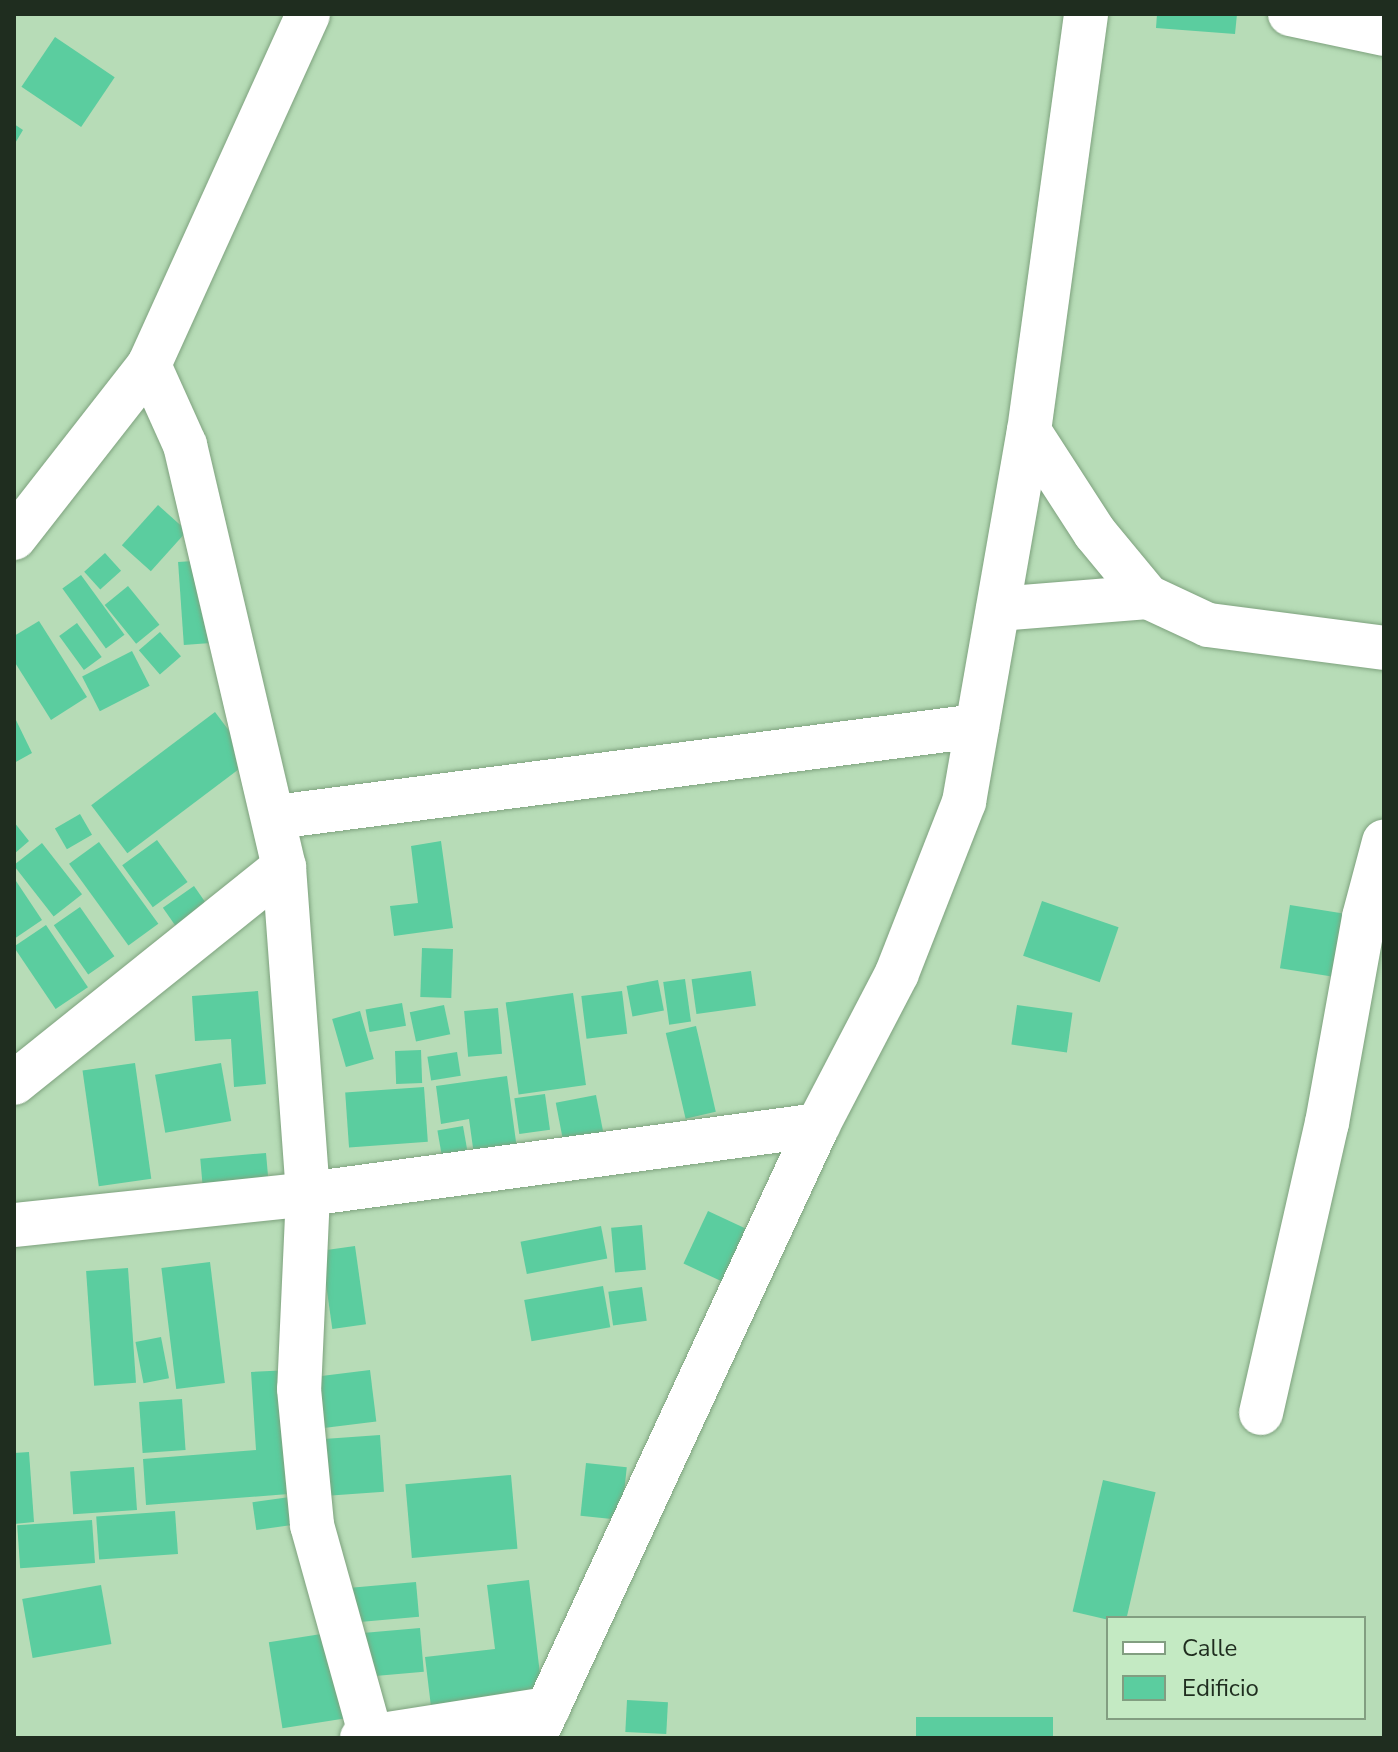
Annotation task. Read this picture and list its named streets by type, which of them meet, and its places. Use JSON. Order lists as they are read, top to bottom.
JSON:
{
  "legend": ["Calle", "Edificio"]
}
